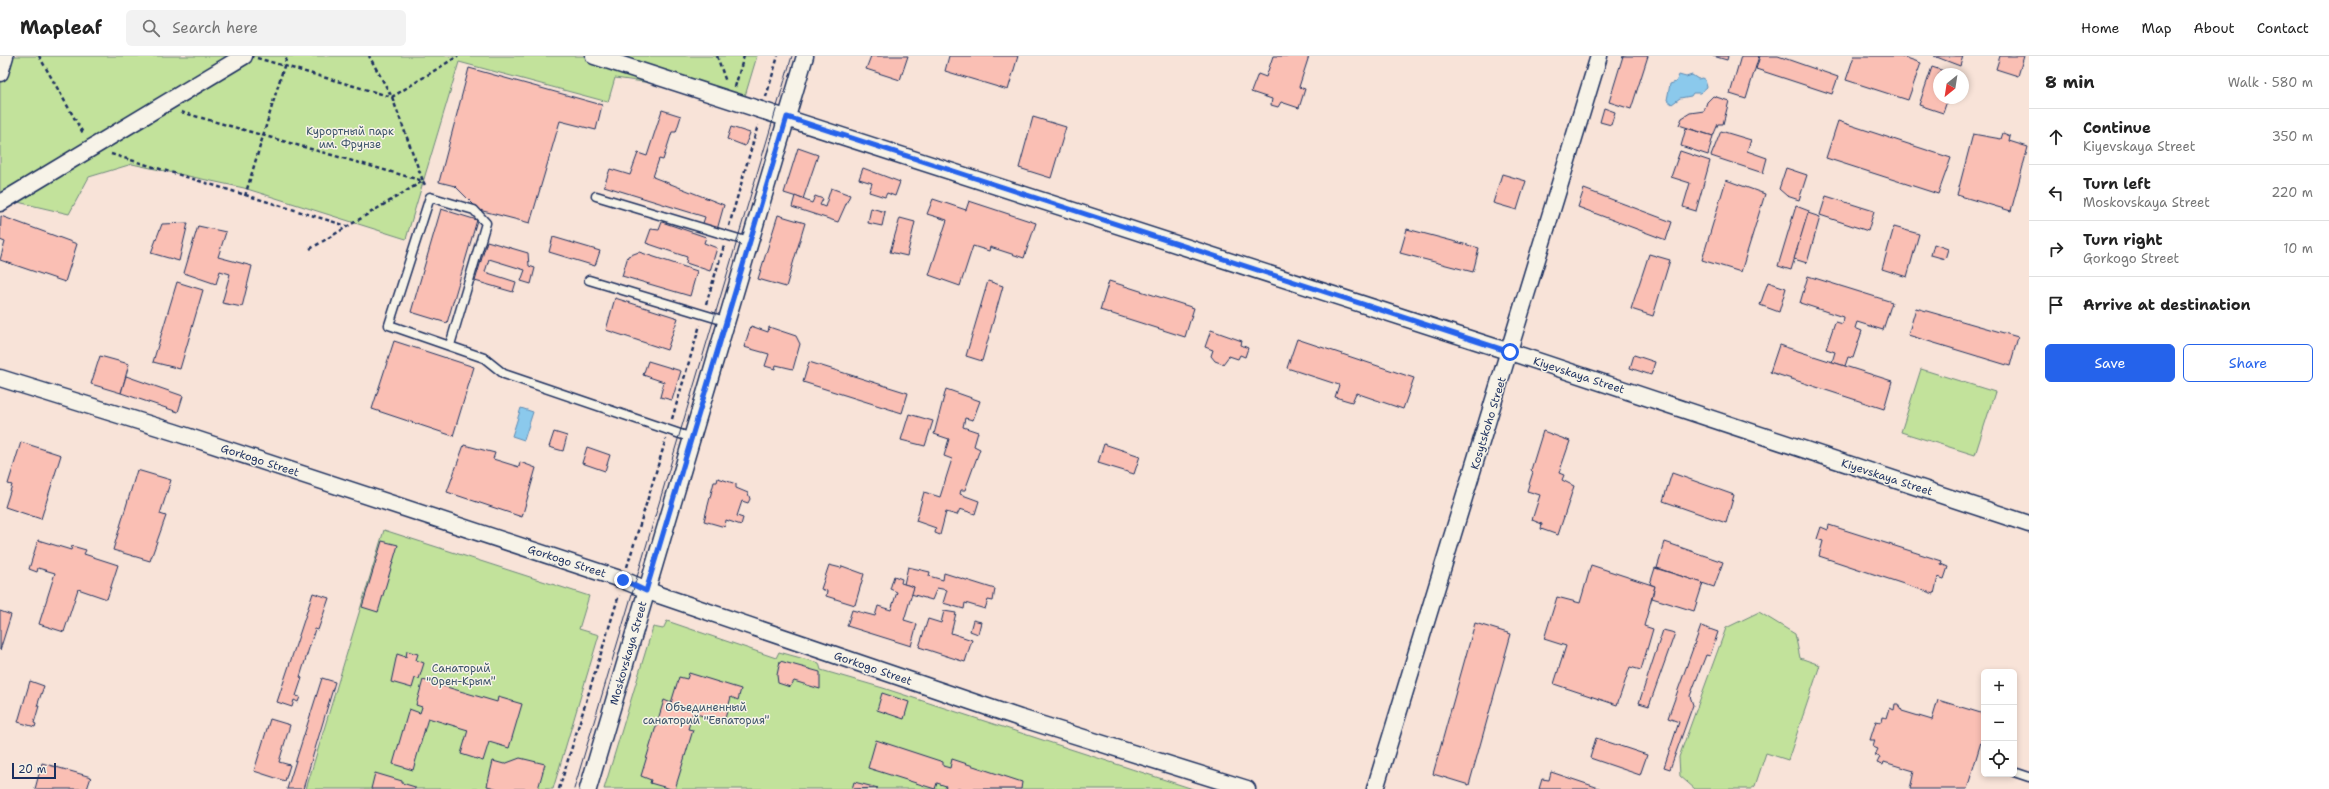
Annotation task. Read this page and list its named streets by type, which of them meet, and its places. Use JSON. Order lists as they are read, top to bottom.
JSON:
{
  "streets": {
    "street": [
      "Kiyevskaya Street",
      "Kosytskoho Street",
      "Gorkogo Street",
      "Moskovskaya Street"
    ]
  },
  "crossings": [
    ["Kiyevskaya Street", "Kosytskoho Street"],
    ["Kiyevskaya Street", "Moskovskaya Street"],
    ["Gorkogo Street", "Moskovskaya Street"]
  ],
  "parks": ["Курортный парк им. Фрунзе", "Санаторий \"Орен-Крым\"", "Объединенный санаторий \"Евпатория\""],
  "scale_bar": "20 m",
  "north": "bottom left",
  "page": {
    "header": "Mapleaf",
    "search": "Search here",
    "nav": [
      "Home",
      "Map",
      "About",
      "Contact"
    ],
    "heading": ["8 min", "Walk · 580 m"],
    "list": [
      ["Continue", "Kiyevskaya Street", "350 m"],
      ["Turn left", "Moskovskaya Street", "220 m"],
      ["Turn right", "Gorkogo Street", "10 m"],
      "Arrive at destination"
    ],
    "buttons": ["Save", "Share"],
    "map_buttons": ["+", "−"],
    "scale": "20 m"
  }
}
